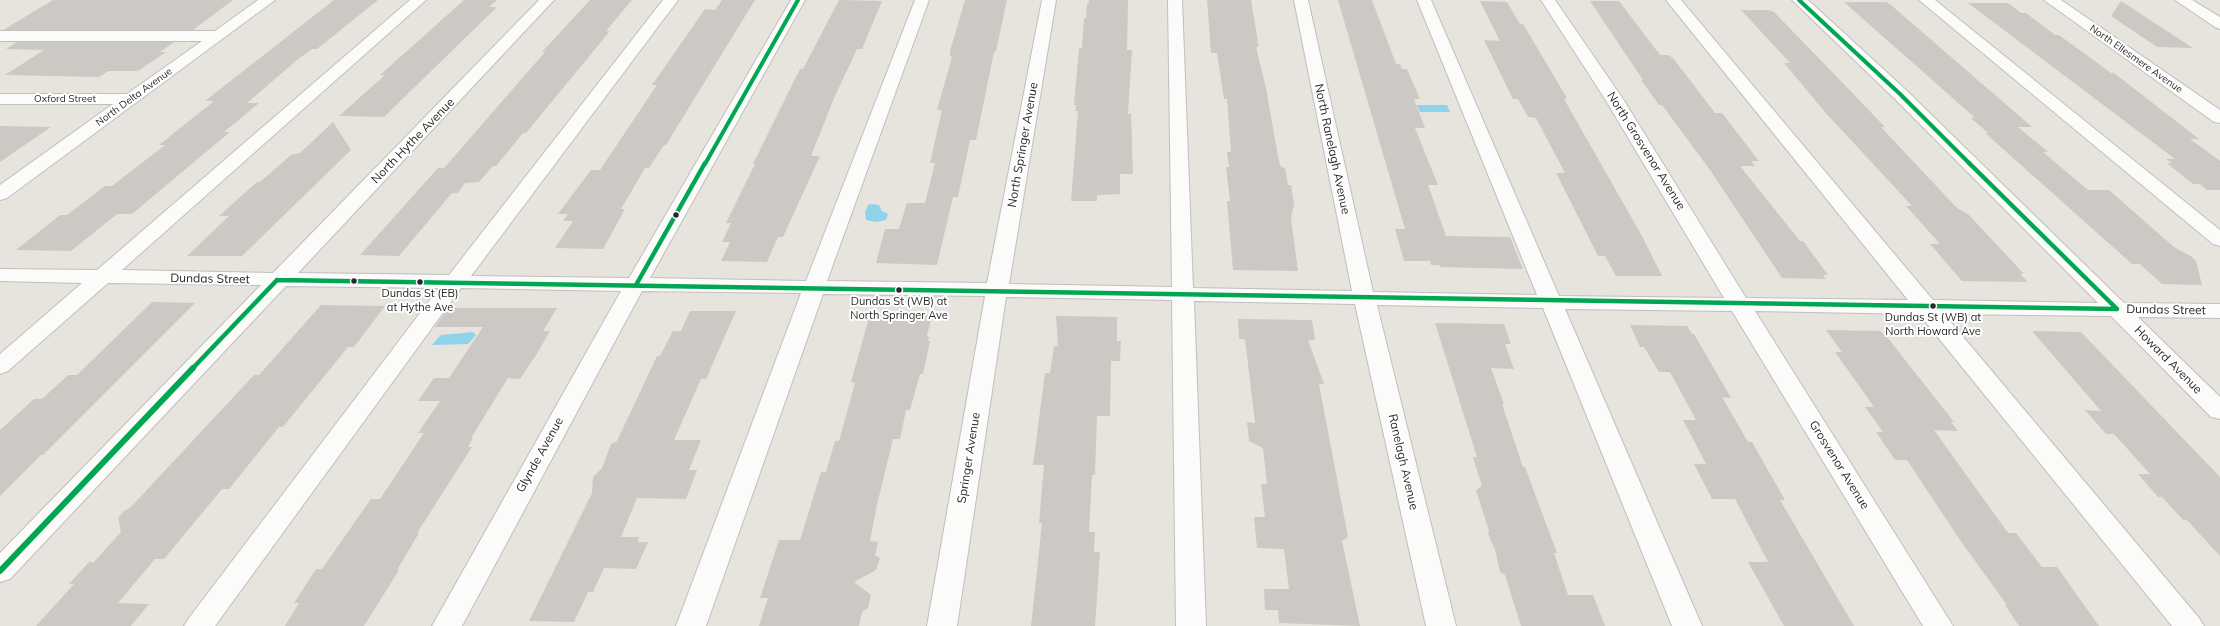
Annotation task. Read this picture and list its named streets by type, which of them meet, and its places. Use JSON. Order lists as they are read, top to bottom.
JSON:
{
  "streets": {
    "street": [
      "North Ellesmere Avenue",
      "North Delta Avenue",
      "Oxford Street",
      "North Hythe Avenue",
      "North Springer Avenue",
      "North Ranelagh Avenue",
      "North Grosvenor Avenue",
      "Dundas Street",
      "Howard Avenue",
      "Glynde Avenue",
      "Springer Avenue",
      "Ranelagh Avenue",
      "Grosvenor Avenue"
    ]
  },
  "crossings": [
    ["North Delta Avenue", "Oxford Street"],
    ["North Hythe Avenue", "Dundas Street"],
    ["North Springer Avenue", "Dundas Street"],
    ["North Springer Avenue", "Springer Avenue"],
    ["North Ranelagh Avenue", "Dundas Street"],
    ["North Ranelagh Avenue", "Ranelagh Avenue"],
    ["North Grosvenor Avenue", "Dundas Street"],
    ["North Grosvenor Avenue", "Grosvenor Avenue"],
    ["Dundas Street", "Howard Avenue"],
    ["Dundas Street", "Glynde Avenue"],
    ["Dundas Street", "Springer Avenue"],
    ["Dundas Street", "Ranelagh Avenue"],
    ["Dundas Street", "Grosvenor Avenue"]
  ],
  "places": ["Dundas St (EB) at Hythe Ave", "Dundas St (WB) at North Springer Ave", "Dundas St (WB) at North Howard Ave"]
}
